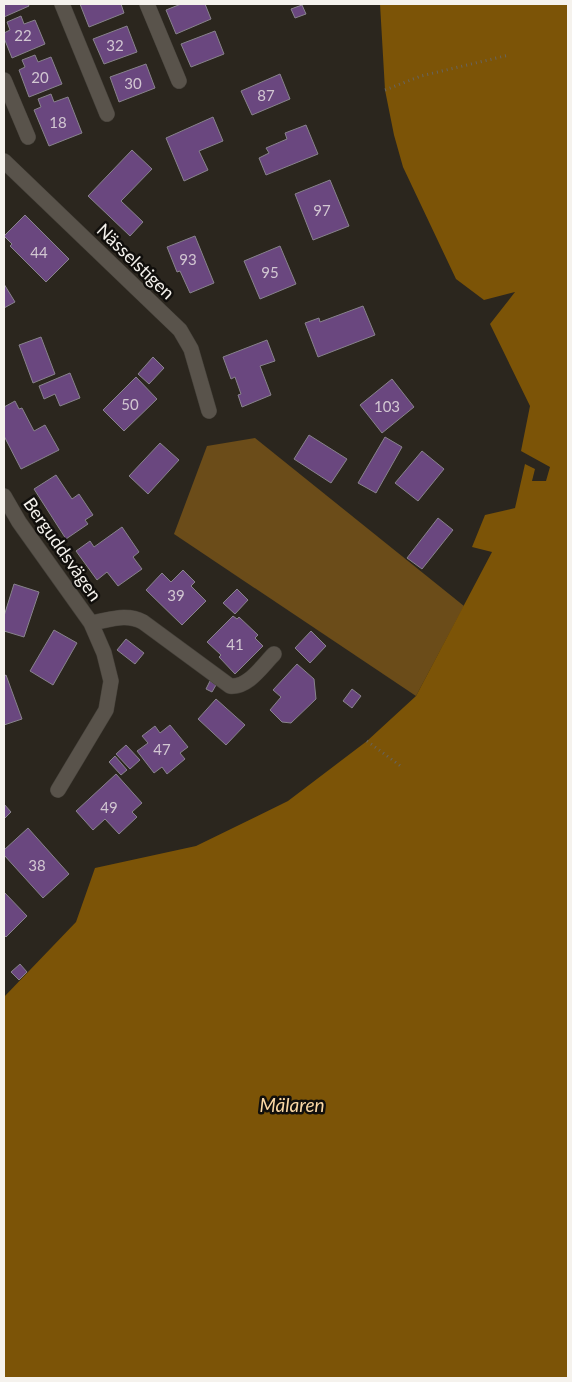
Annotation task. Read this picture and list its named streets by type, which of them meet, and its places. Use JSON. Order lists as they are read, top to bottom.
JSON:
{
  "streets": {
    "street": ["Nässelstigen", "Berguddsvägen"]
  },
  "water": ["Mälaren"],
  "house_numbers": [
    "22",
    "32",
    "20",
    "30",
    "87",
    "18",
    "97",
    "44",
    "93",
    "95",
    "50",
    "103",
    "39",
    "41",
    "47",
    "49",
    "38"
  ]
}
